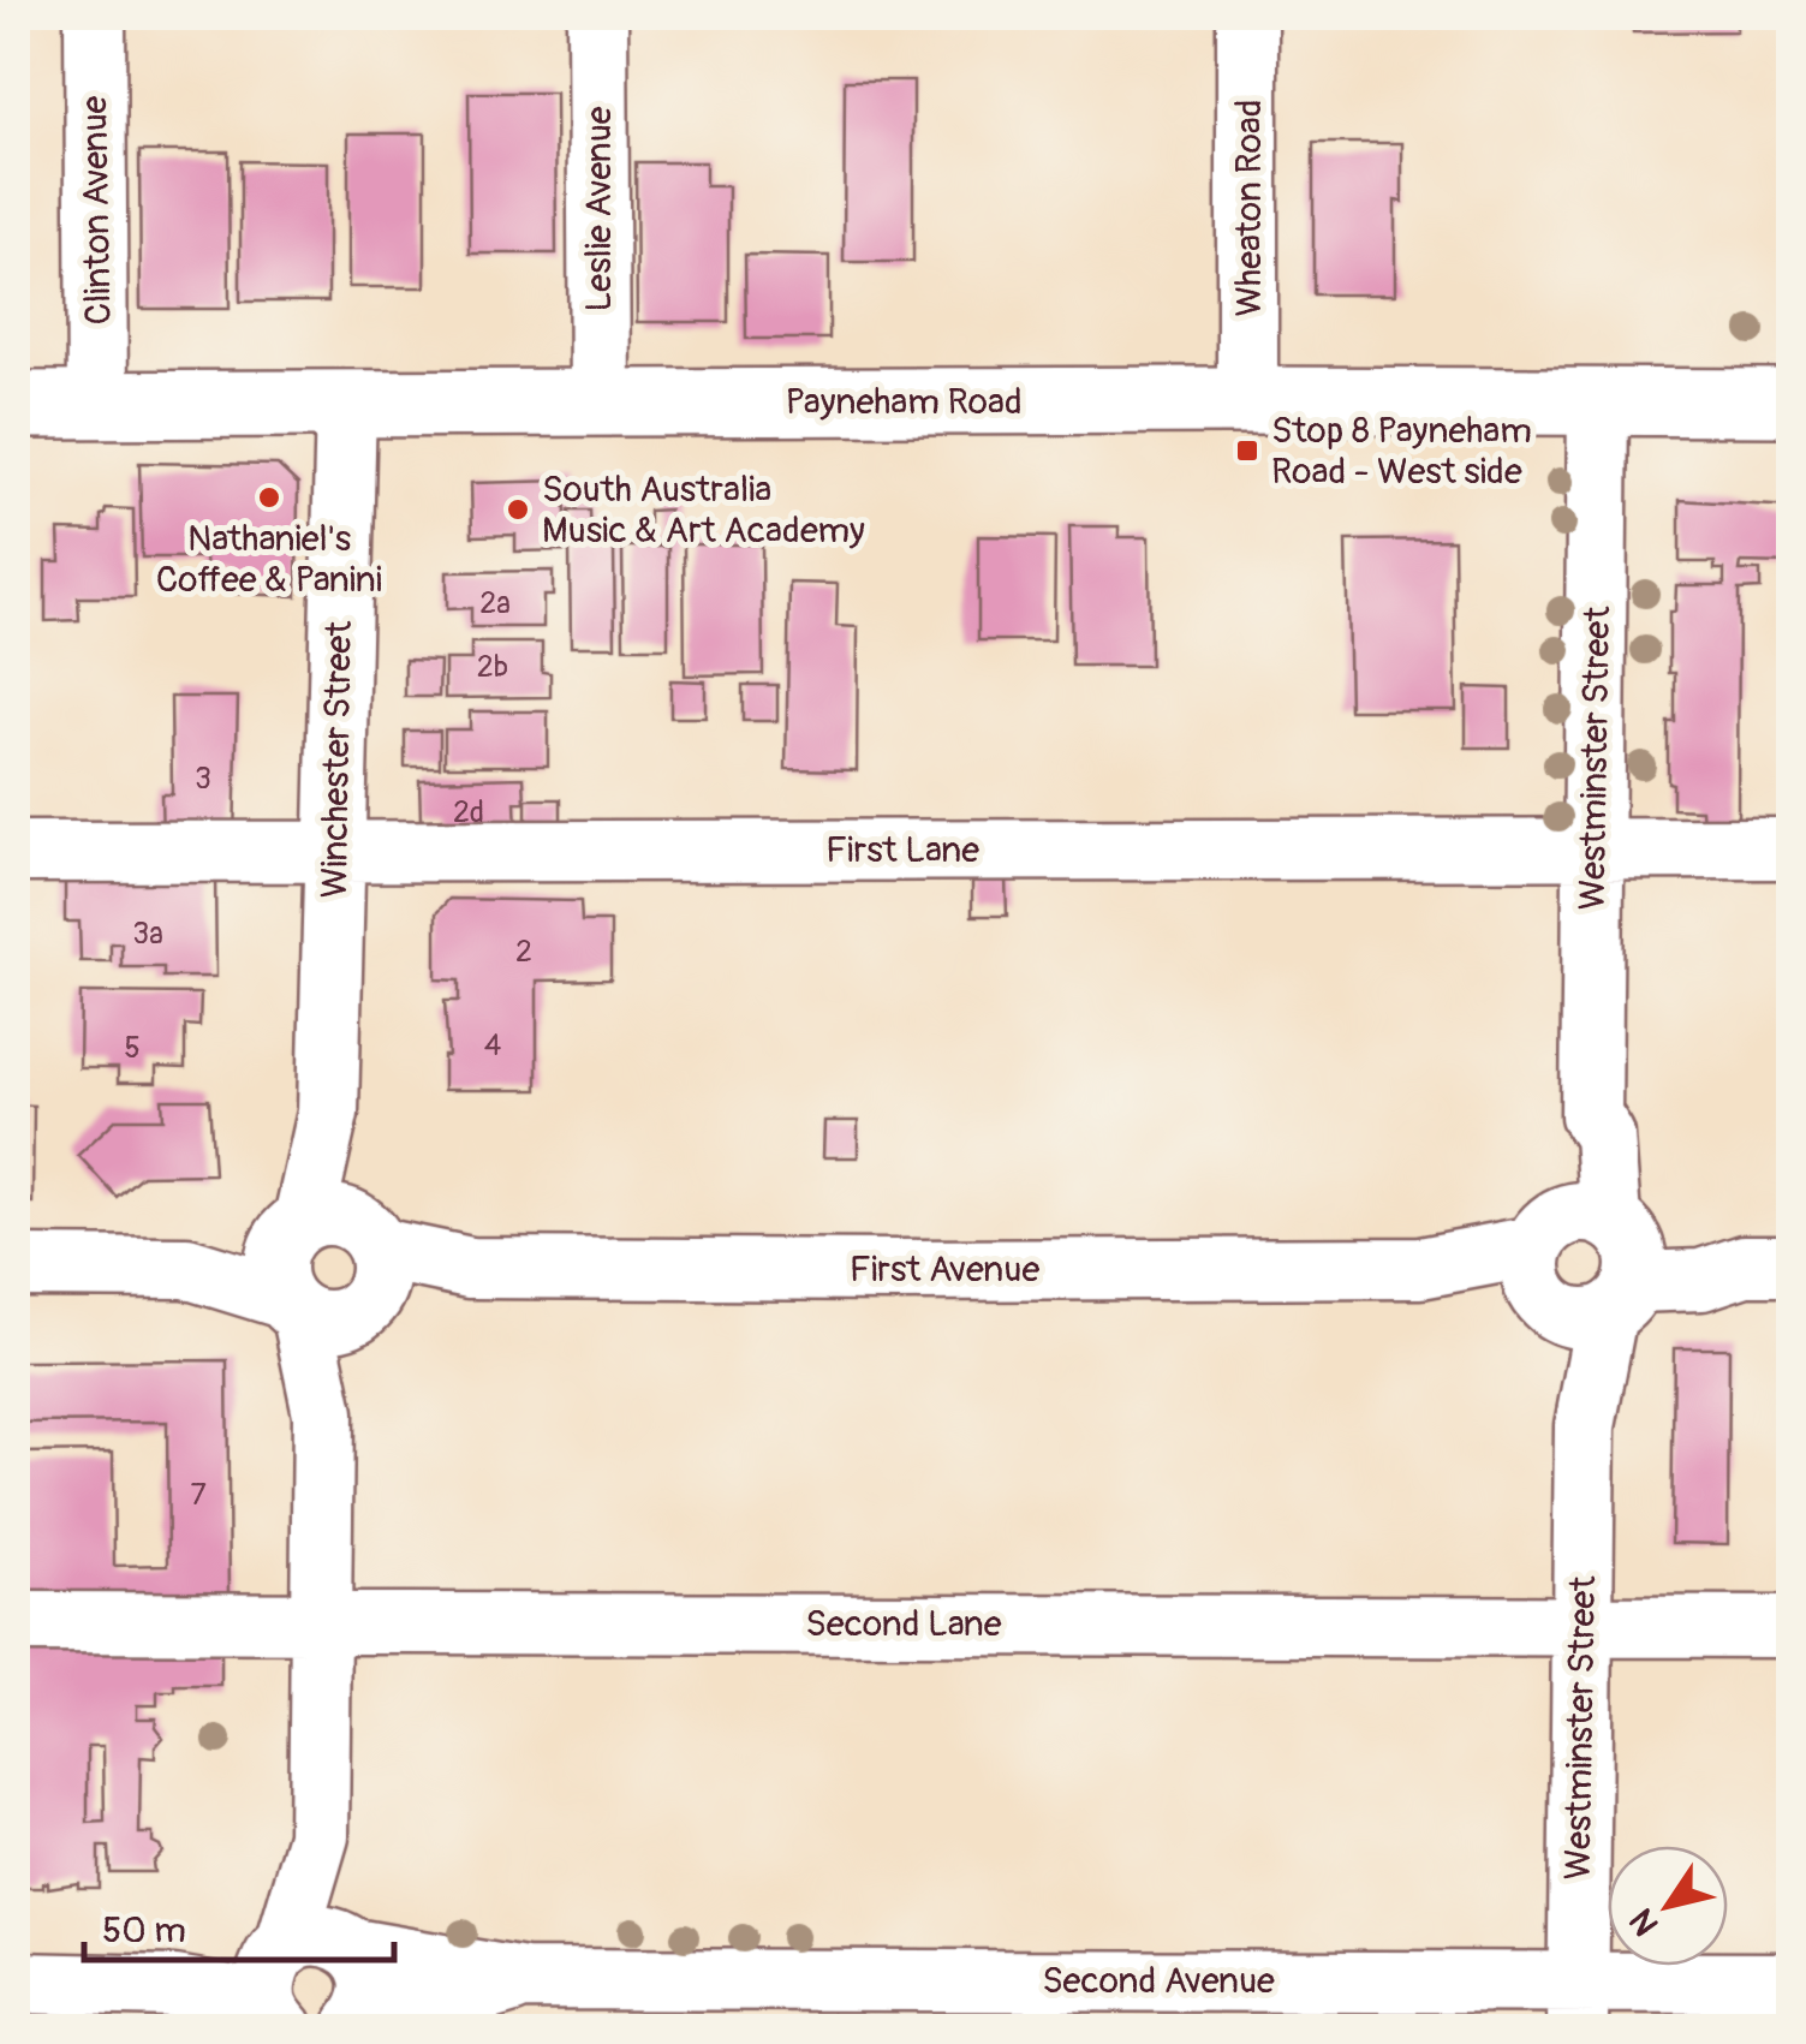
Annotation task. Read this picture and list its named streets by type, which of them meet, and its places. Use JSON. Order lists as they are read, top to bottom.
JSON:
{
  "streets": {
    "main road": ["Payneham Road"],
    "street": [
      "Wheaton Road",
      "Leslie Avenue",
      "Clinton Avenue",
      "Westminster Street",
      "Winchester Street",
      "First Lane",
      "First Avenue",
      "Second Lane",
      "Second Avenue"
    ]
  },
  "crossings": [
    ["Wheaton Road", "Payneham Road"],
    ["Leslie Avenue", "Payneham Road"],
    ["Clinton Avenue", "Payneham Road"],
    ["Payneham Road", "Westminster Street"],
    ["Payneham Road", "Winchester Street"],
    ["Westminster Street", "First Lane"],
    ["Westminster Street", "First Avenue"],
    ["Westminster Street", "Second Lane"],
    ["Westminster Street", "Second Avenue"],
    ["Winchester Street", "First Lane"],
    ["Winchester Street", "First Avenue"],
    ["Winchester Street", "Second Lane"],
    ["Winchester Street", "Second Avenue"]
  ],
  "places": {
    "transit": ["Stop 8 Payneham Road - West side"],
    "other": ["Nathaniel's Coffee & Panini", "South Australia Music & Art Academy"]
  },
  "house_numbers": [
    "2a",
    "2b",
    "3",
    "2d",
    "3a",
    "2",
    "4",
    "5",
    "7"
  ],
  "scale_bar": "50 m",
  "north": "bottom left"
}
